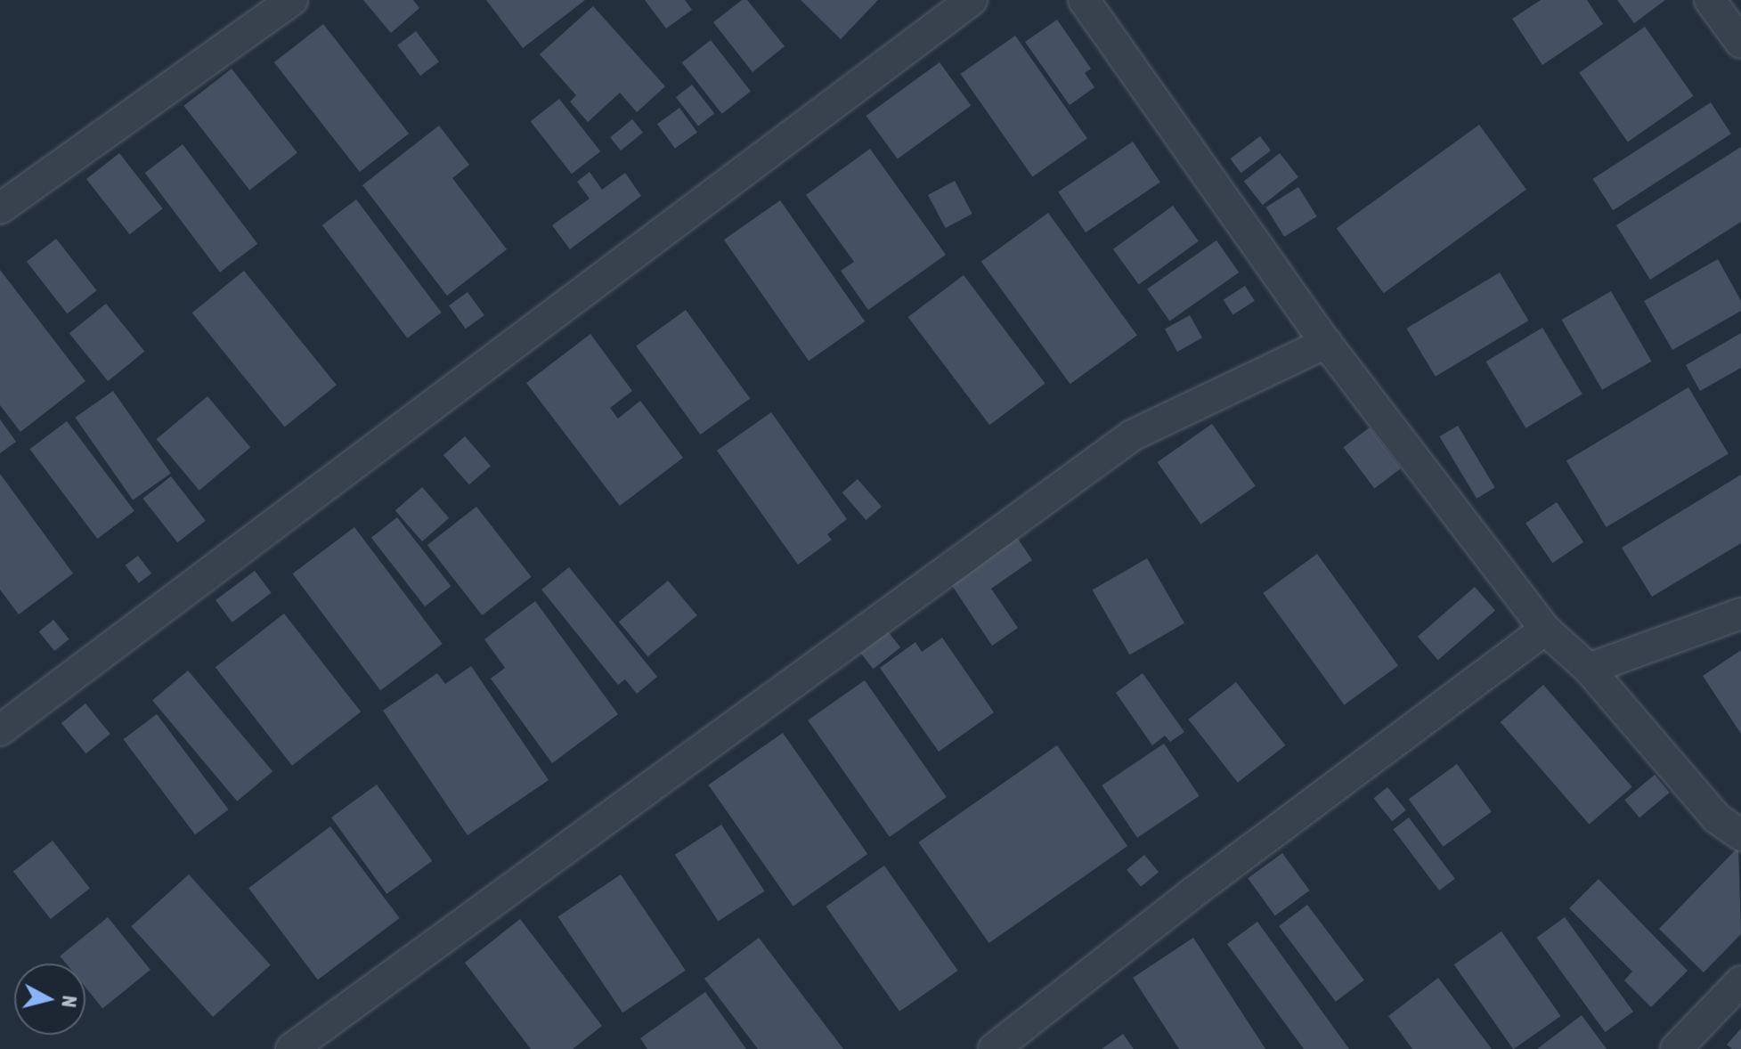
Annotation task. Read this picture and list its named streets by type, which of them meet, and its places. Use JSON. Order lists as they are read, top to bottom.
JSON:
{
  "north": "right"
}
